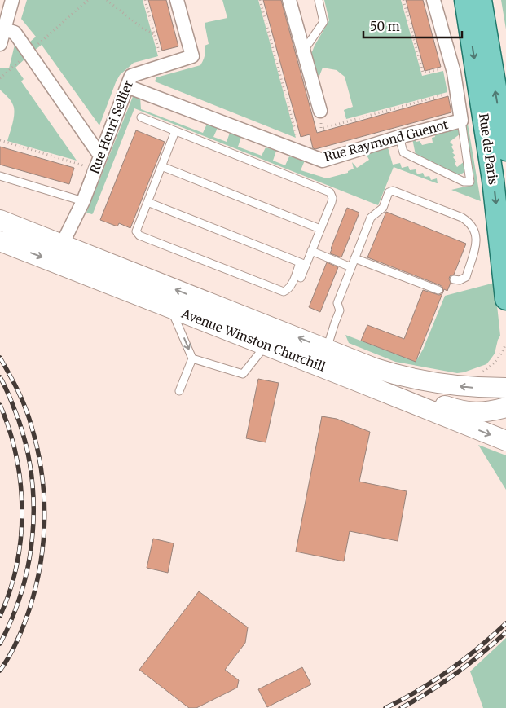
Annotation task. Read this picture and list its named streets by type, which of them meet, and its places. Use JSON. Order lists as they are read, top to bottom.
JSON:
{
  "streets": {
    "main road": ["Rue de Paris", "Avenue Winston Churchill"],
    "street": ["Rue Henri Sellier", "Rue Raymond Guenot"]
  },
  "crossings": [
    ["Rue Henri Sellier", "Rue Raymond Guenot"],
    ["Rue Henri Sellier", "Avenue Winston Churchill"]
  ],
  "scale_bar": "50 m"
}
